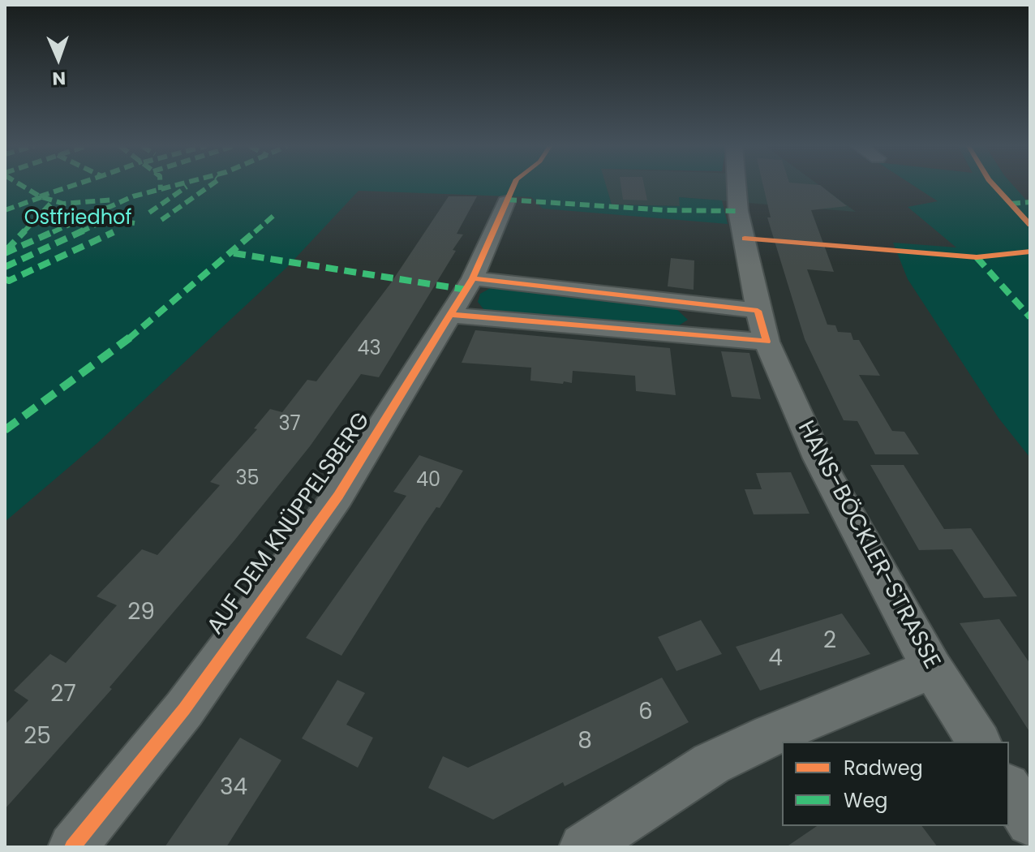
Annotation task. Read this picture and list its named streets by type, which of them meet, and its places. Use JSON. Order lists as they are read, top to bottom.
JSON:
{
  "streets": {
    "street": ["AUF DEM KNÜPPELSBERG", "HANS-BÖCKLER-STRASSE"]
  },
  "parks": ["Ostfriedhof"],
  "house_numbers": [
    "43",
    "37",
    "35",
    "40",
    "29",
    "2",
    "4",
    "27",
    "6",
    "25",
    "8",
    "34"
  ],
  "legend": ["Radweg", "Weg"],
  "north": "bottom"
}
